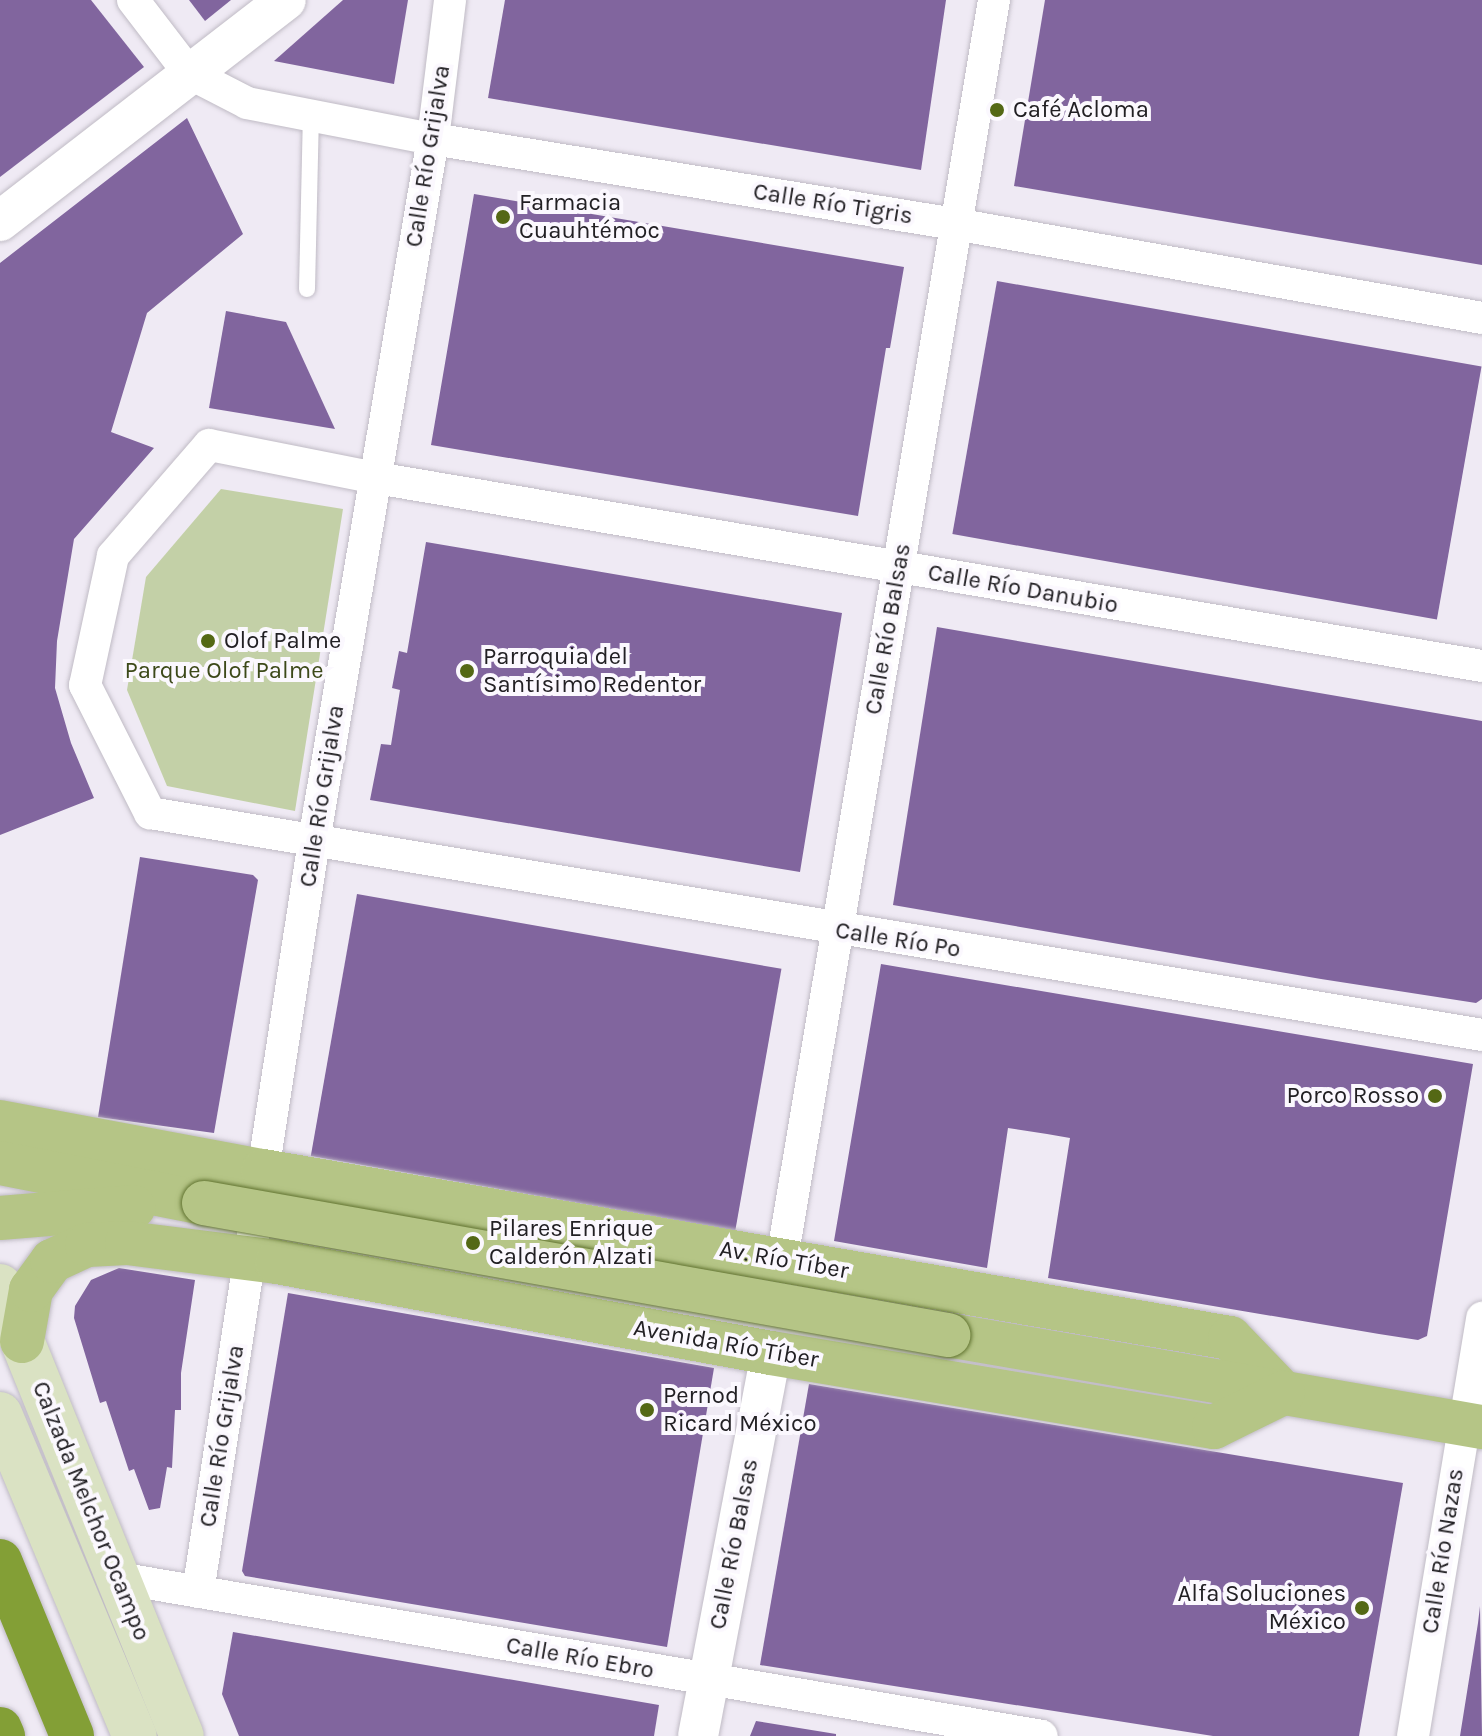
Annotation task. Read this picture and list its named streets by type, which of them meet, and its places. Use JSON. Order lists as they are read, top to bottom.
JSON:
{
  "streets": {
    "main road": ["Av. Río Tíber", "Avenida Río Tíber", "Calzada Melchor Ocampo"],
    "street": [
      "Calle Río Grijalva",
      "Calle Río Tigris",
      "Calle Río Danubio",
      "Calle Río Balsas",
      "Calle Río Po",
      "Calle Río Nazas",
      "Calle Río Ebro"
    ]
  },
  "crossings": [
    ["Calle Río Grijalva", "Calle Río Tigris"],
    ["Calle Río Grijalva", "Calle Río Danubio"],
    ["Calle Río Grijalva", "Calle Río Po"],
    ["Calle Río Grijalva", "Av. Río Tíber"],
    ["Calle Río Grijalva", "Avenida Río Tíber"],
    ["Calle Río Grijalva", "Calle Río Ebro"],
    ["Calle Río Tigris", "Calle Río Balsas"],
    ["Calle Río Danubio", "Calle Río Balsas"],
    ["Calle Río Danubio", "Calle Río Po"],
    ["Calle Río Balsas", "Calle Río Po"],
    ["Calle Río Balsas", "Av. Río Tíber"],
    ["Calle Río Balsas", "Avenida Río Tíber"],
    ["Calle Río Balsas", "Calle Río Ebro"],
    ["Av. Río Tíber", "Avenida Río Tíber"],
    ["Avenida Río Tíber", "Calzada Melchor Ocampo"],
    ["Calzada Melchor Ocampo", "Calle Río Ebro"]
  ],
  "parks": ["Parque Olof Palme"],
  "places": [
    "Café Acloma",
    "Farmacia Cuauhtémoc",
    "Olof Palme",
    "Parroquia del Santísimo Redentor",
    "Porco Rosso",
    "Pilares Enrique Calderón Alzati",
    "Pernod Ricard México",
    "Alfa Soluciones México"
  ]
}
